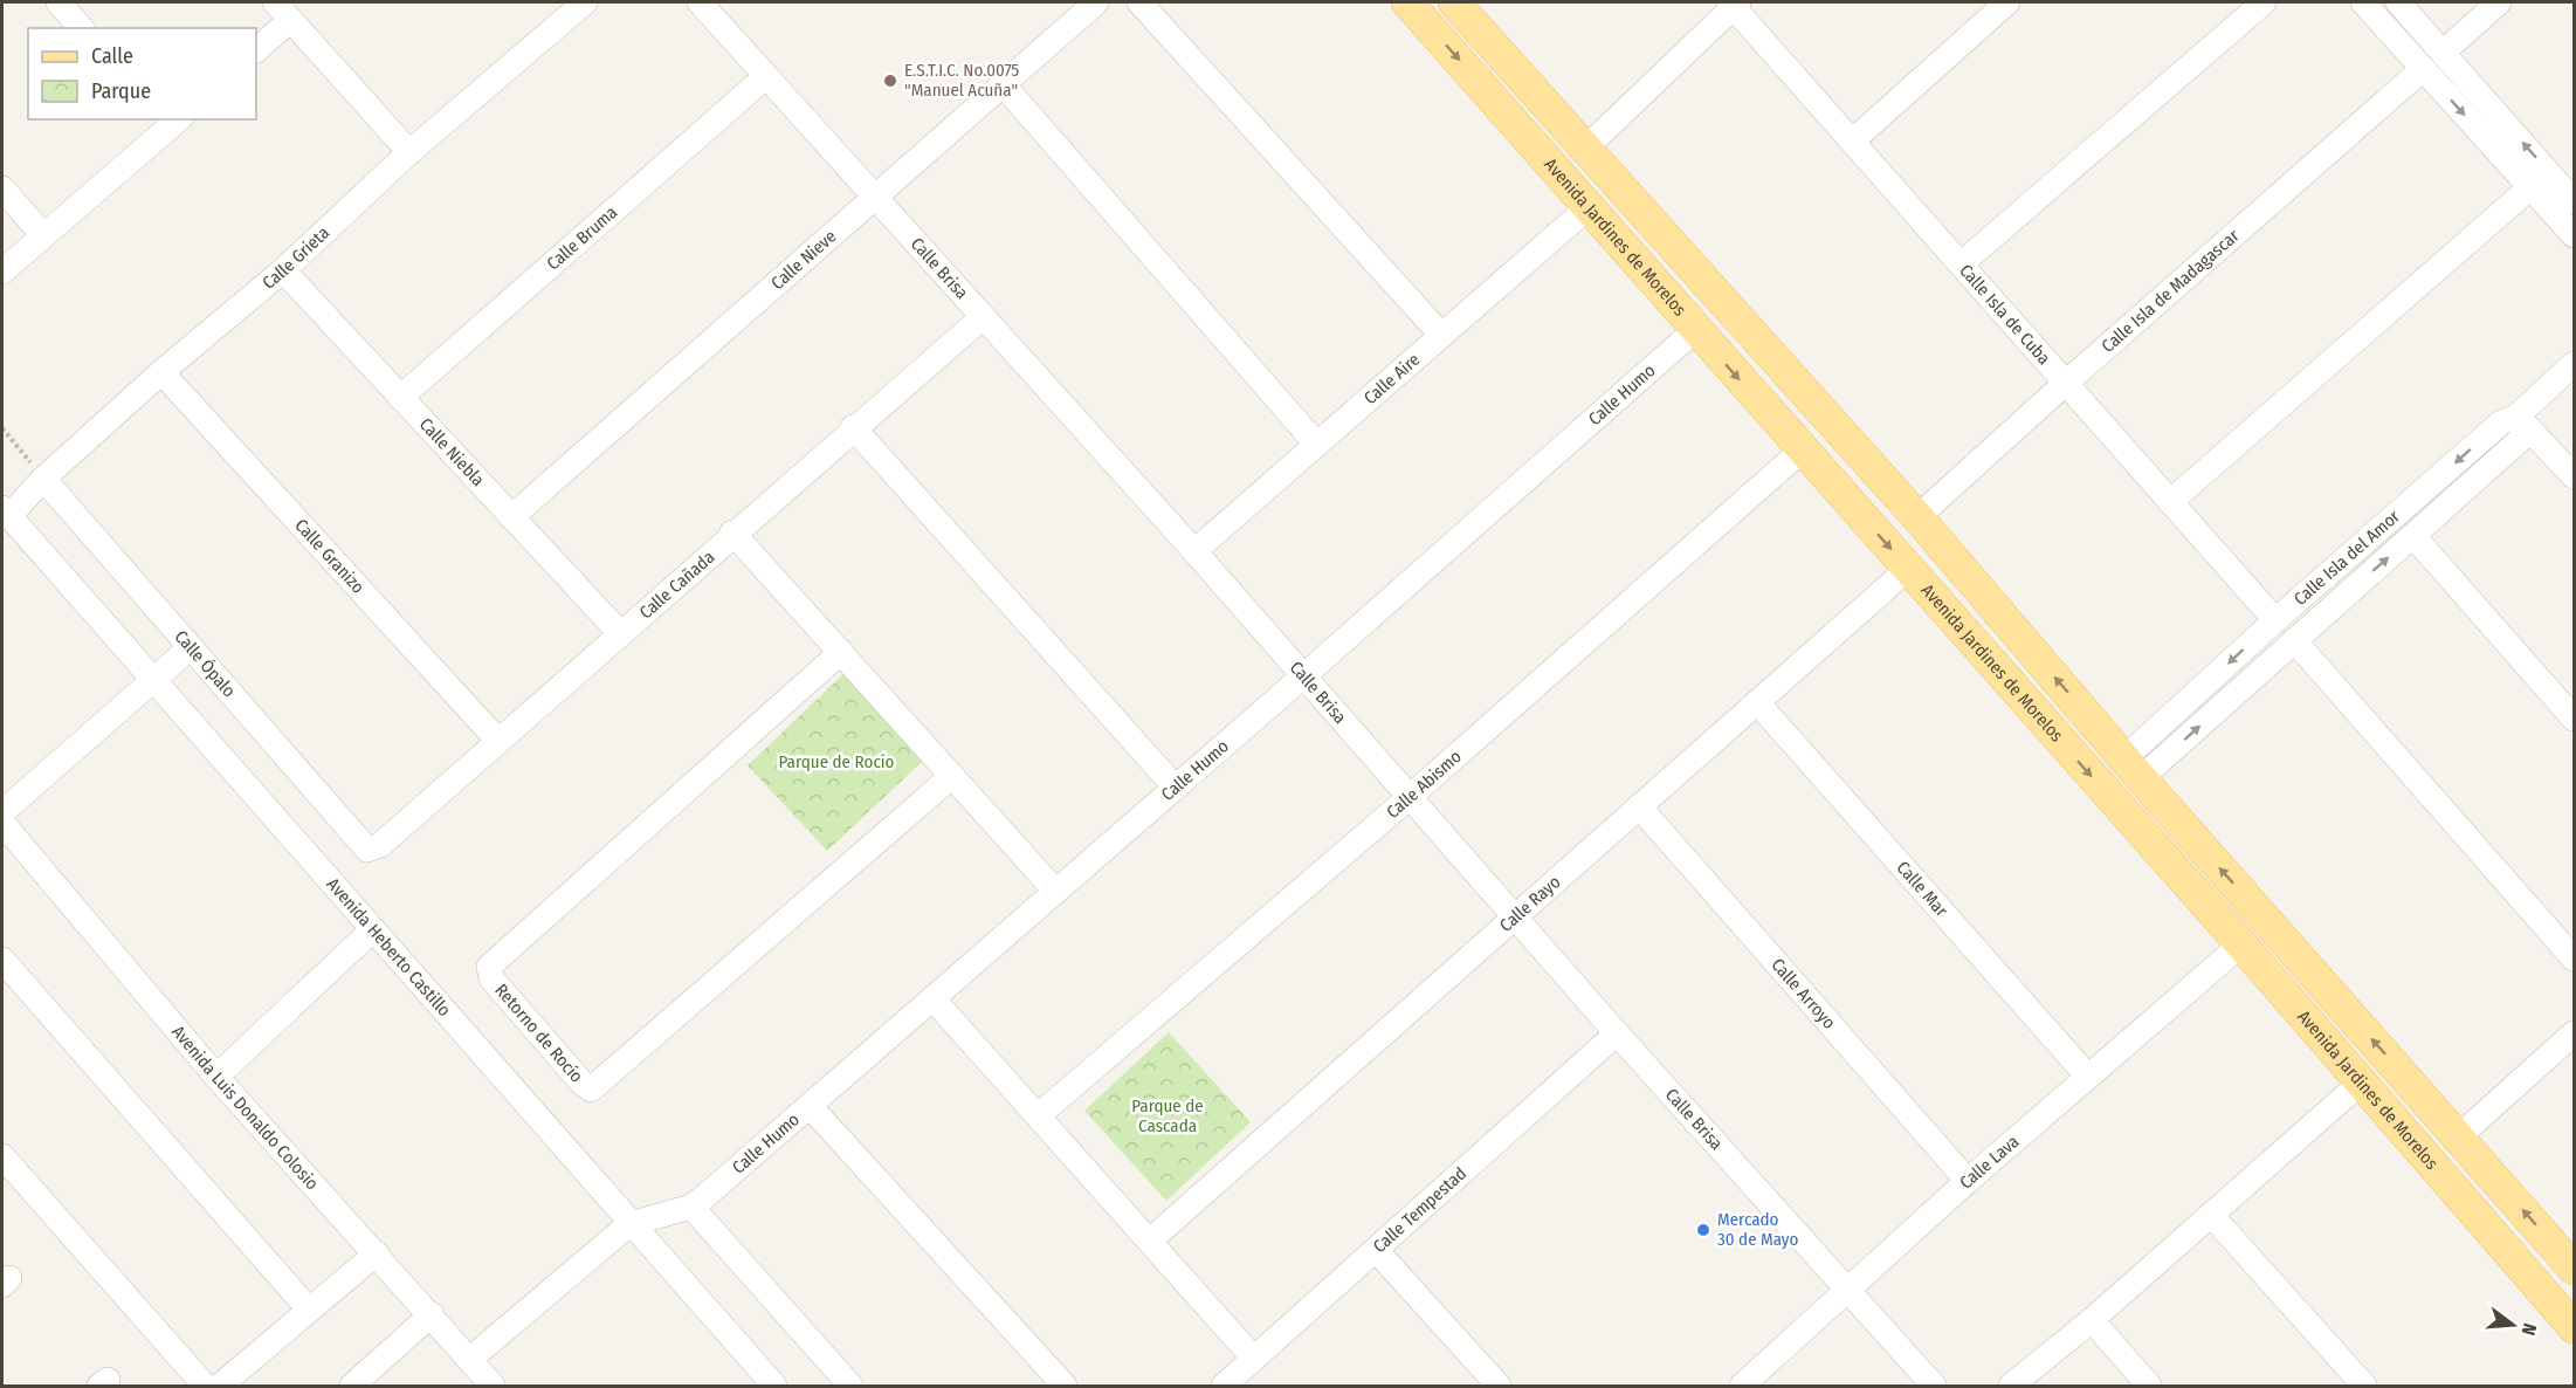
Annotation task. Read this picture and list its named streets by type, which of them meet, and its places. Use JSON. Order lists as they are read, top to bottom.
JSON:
{
  "streets": {
    "main road": ["Avenida Jardines de Morelos"],
    "street": [
      "Calle Bruma",
      "Calle Grieta",
      "Calle Nieve",
      "Calle Brisa",
      "Calle Isla de Madagascar",
      "Calle Isla de Cuba",
      "Calle Aire",
      "Calle Humo",
      "Calle Niebla",
      "Calle Granizo",
      "Calle Isla del Amor",
      "Calle Cañada",
      "Calle Ópalo",
      "Calle Abismo",
      "Calle Mar",
      "Calle Rayo",
      "Avenida Heberto Castillo",
      "Calle Arroyo",
      "Retorno de Rocío",
      "Avenida Luis Donaldo Colosio",
      "Calle Lava",
      "Calle Tempestad"
    ]
  },
  "crossings": [
    ["Calle Bruma", "Calle Brisa"],
    ["Calle Bruma", "Calle Niebla"],
    ["Avenida Jardines de Morelos", "Calle Isla de Madagascar"],
    ["Avenida Jardines de Morelos", "Calle Aire"],
    ["Avenida Jardines de Morelos", "Calle Humo"],
    ["Avenida Jardines de Morelos", "Calle Isla del Amor"],
    ["Avenida Jardines de Morelos", "Calle Abismo"],
    ["Avenida Jardines de Morelos", "Calle Rayo"],
    ["Avenida Jardines de Morelos", "Calle Lava"],
    ["Calle Grieta", "Calle Niebla"],
    ["Calle Grieta", "Calle Granizo"],
    ["Calle Grieta", "Calle Ópalo"],
    ["Calle Grieta", "Avenida Heberto Castillo"],
    ["Calle Nieve", "Calle Brisa"],
    ["Calle Nieve", "Calle Niebla"],
    ["Calle Brisa", "Calle Aire"],
    ["Calle Brisa", "Calle Humo"],
    ["Calle Brisa", "Calle Cañada"],
    ["Calle Brisa", "Calle Abismo"],
    ["Calle Brisa", "Calle Rayo"],
    ["Calle Brisa", "Calle Lava"],
    ["Calle Brisa", "Calle Tempestad"],
    ["Calle Isla de Madagascar", "Calle Isla de Cuba"],
    ["Calle Isla de Cuba", "Calle Isla del Amor"],
    ["Calle Niebla", "Calle Cañada"],
    ["Calle Granizo", "Calle Cañada"],
    ["Calle Cañada", "Calle Ópalo"],
    ["Calle Mar", "Calle Rayo"],
    ["Calle Mar", "Calle Lava"],
    ["Calle Rayo", "Calle Arroyo"],
    ["Calle Arroyo", "Calle Lava"]
  ],
  "parks": ["Parque de Rocío", "Parque de Cascada"],
  "places": ["E.S.T.I.C. No.0075 \"Manuel Acuña\"", "Mercado 30 de Mayo"],
  "legend": ["Calle", "Parque"],
  "north": "right"
}
